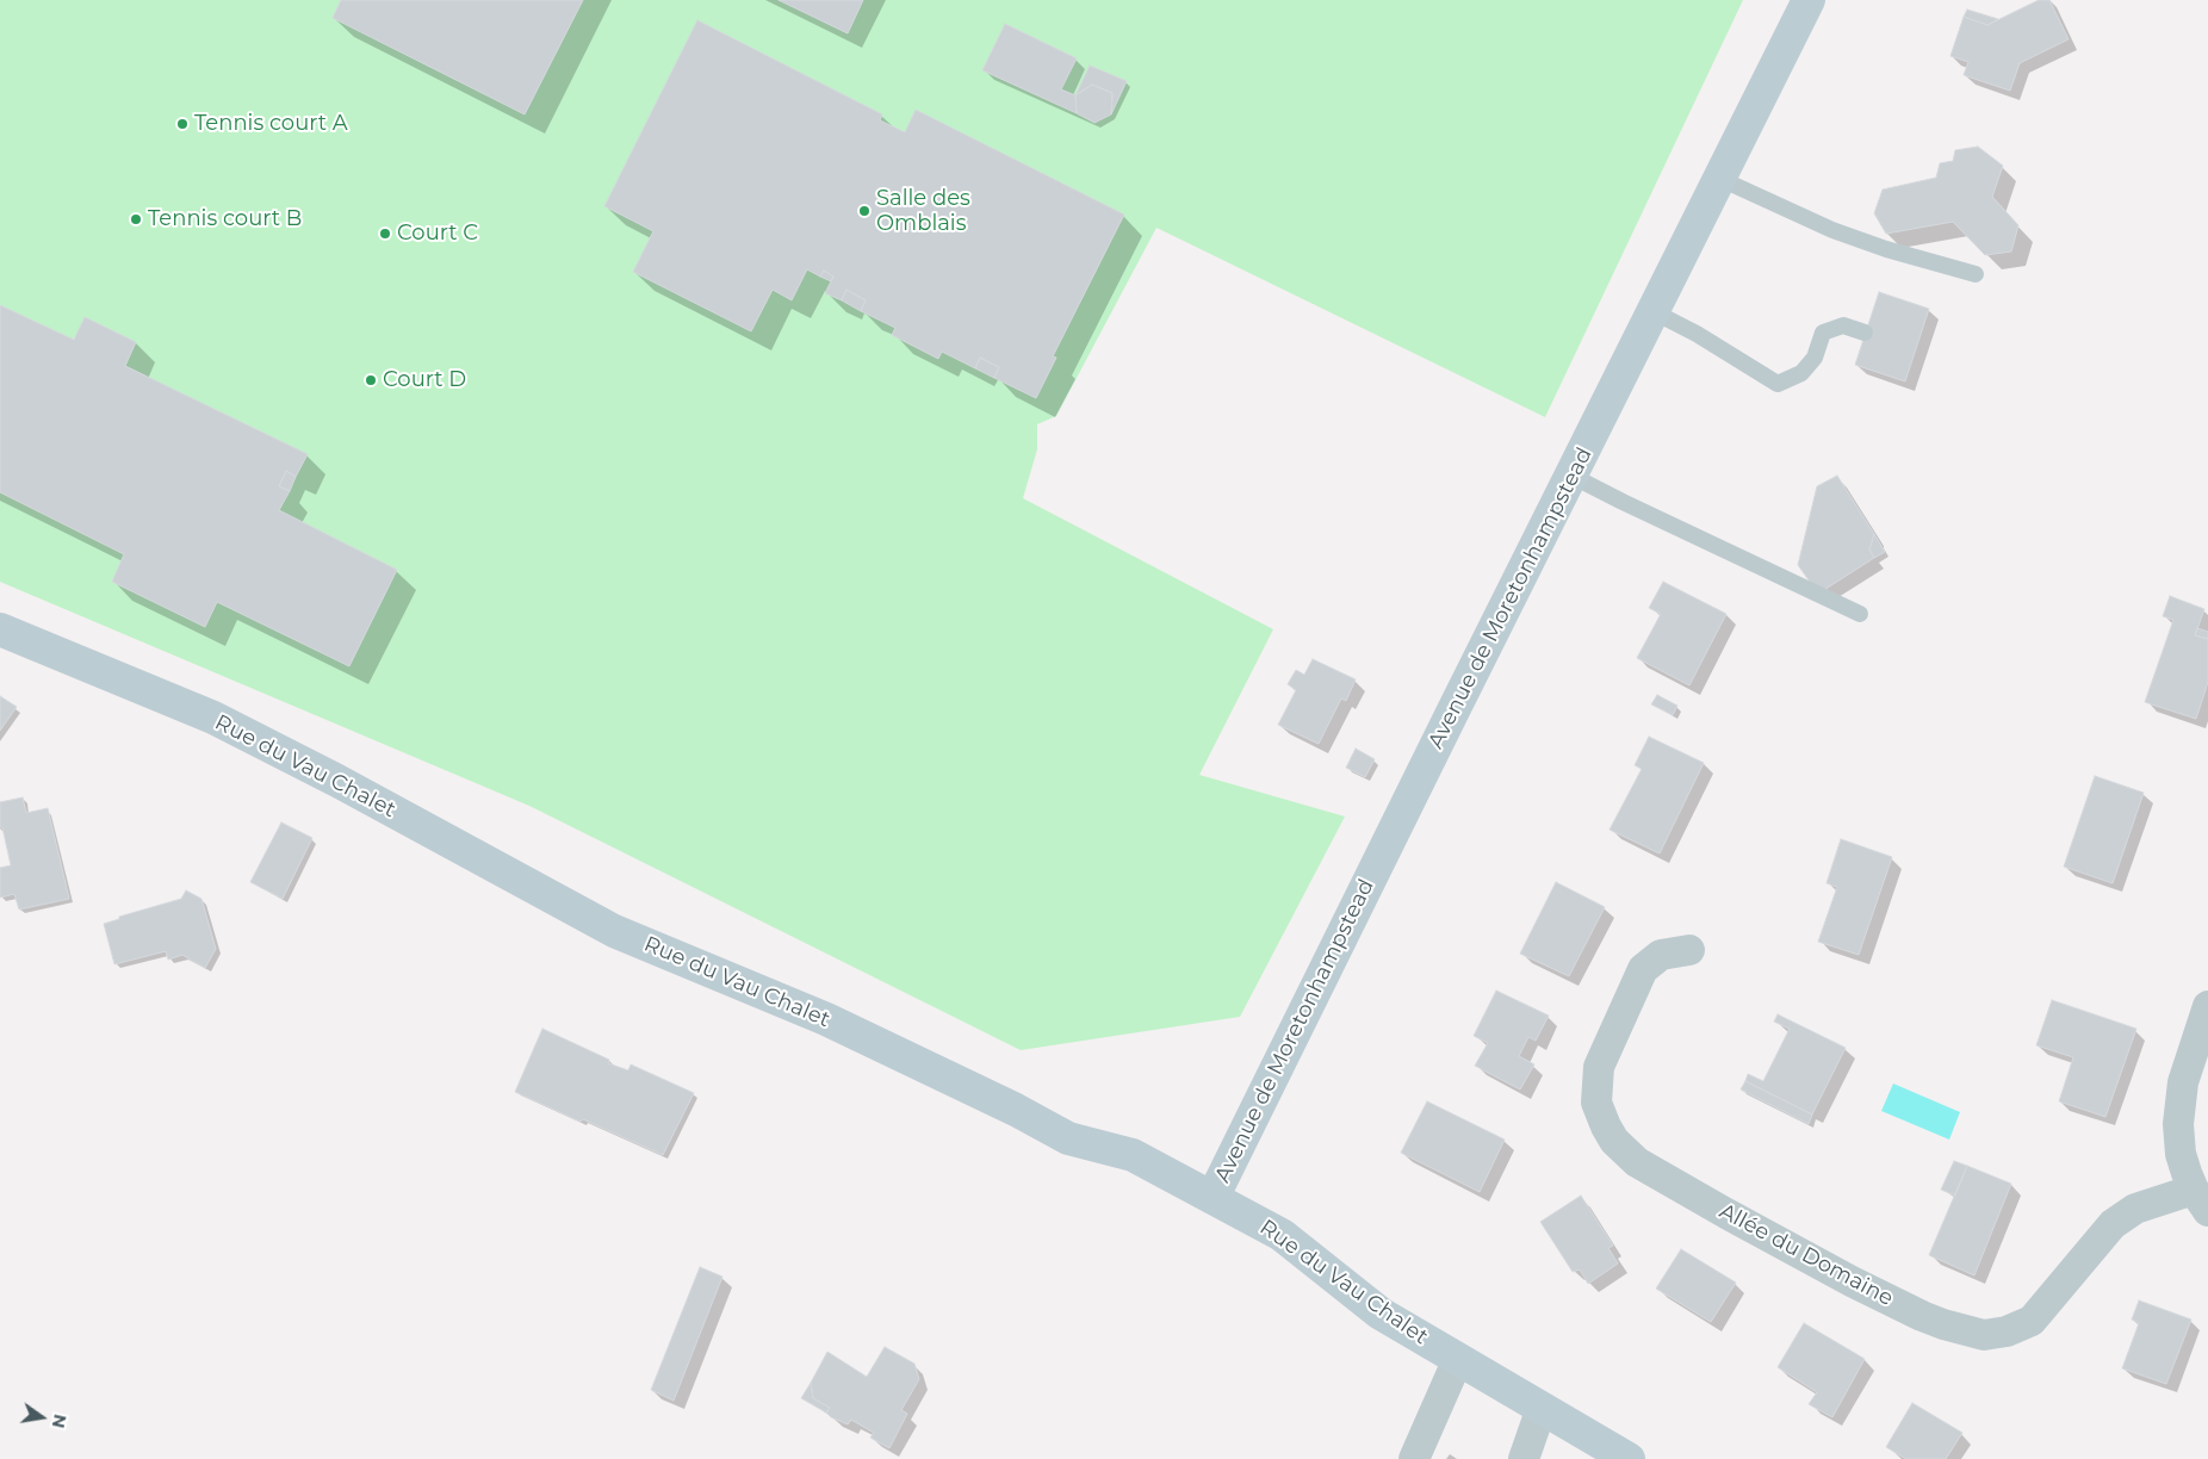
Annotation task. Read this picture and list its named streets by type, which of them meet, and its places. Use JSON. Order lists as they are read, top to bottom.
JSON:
{
  "streets": {
    "street": ["Avenue de Moretonhampstead", "Rue du Vau Chalet", "Allée du Domaine"]
  },
  "crossings": [
    ["Avenue de Moretonhampstead", "Rue du Vau Chalet"]
  ],
  "places": [
    "Tennis court A",
    "Salle des Omblais",
    "Tennis court B",
    "Court C",
    "Court D"
  ],
  "north": "right"
}
